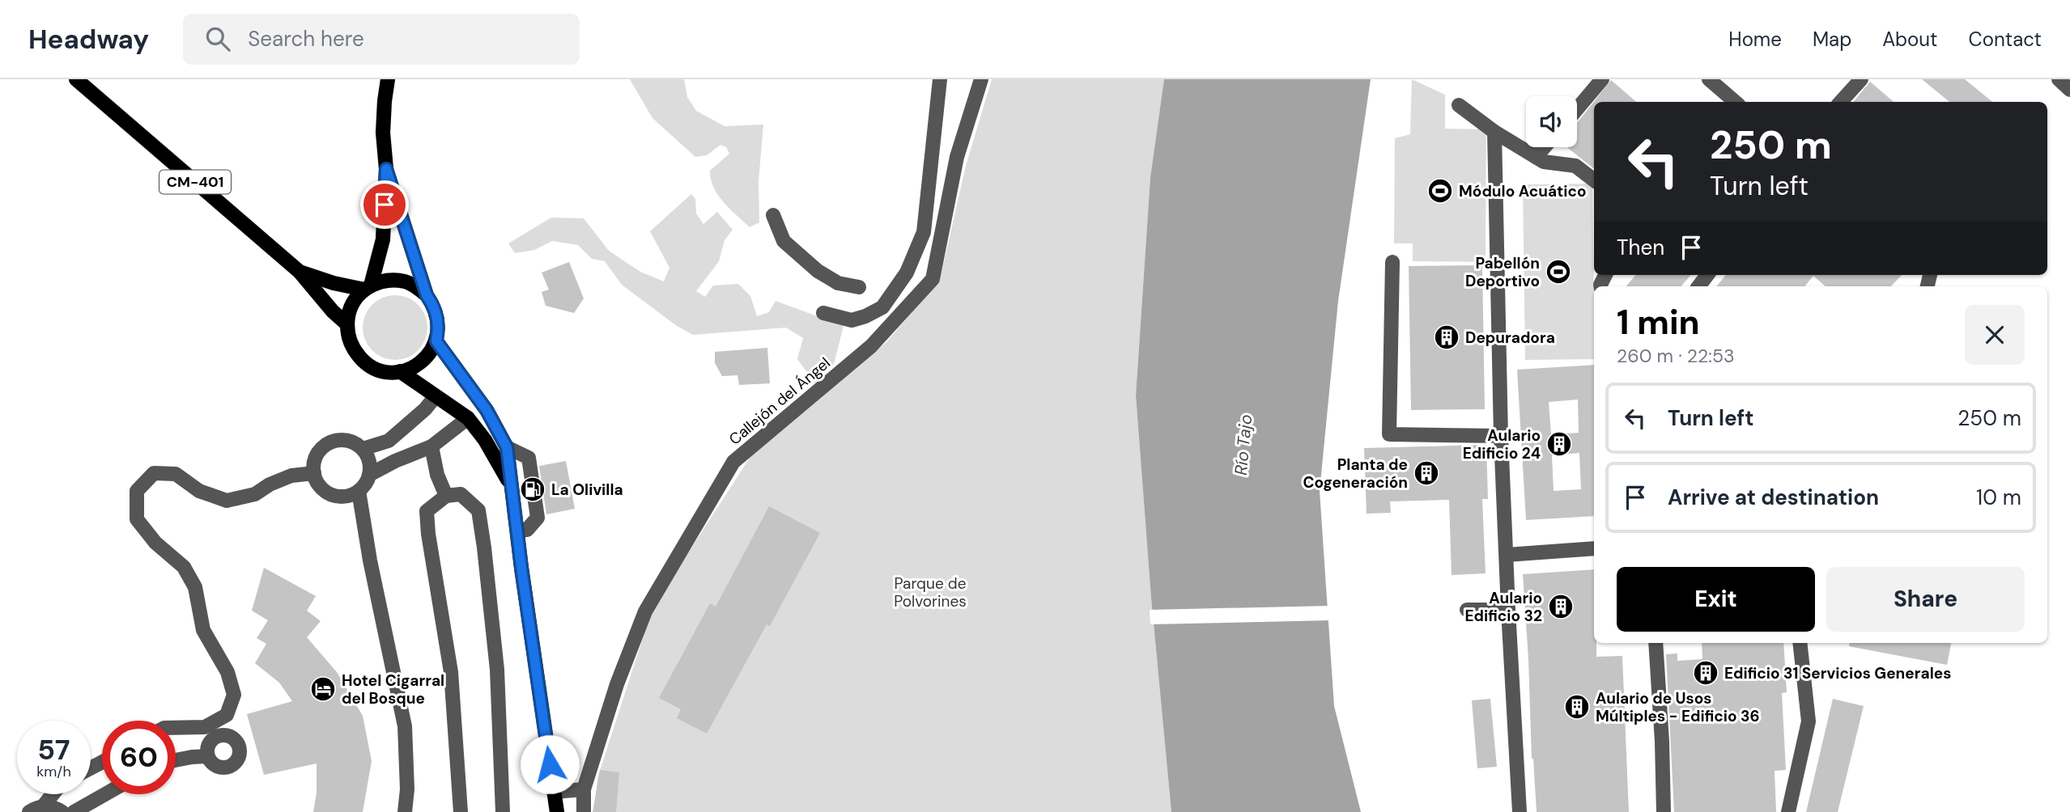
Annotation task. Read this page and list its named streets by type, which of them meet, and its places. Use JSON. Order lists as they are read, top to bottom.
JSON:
{
  "streets": {
    "main road": ["CM-401"],
    "street": ["Callejón del Ángel"]
  },
  "water": ["Río Tajo"],
  "parks": ["Parque de Polvorines"],
  "places": {
    "sports": ["Módulo Acuático", "Pabellón Deportivo"],
    "building": [
      "Depuradora",
      "Aulario Edificio 24",
      "Planta de Cogeneración",
      "Aulario Edificio 32",
      "Edificio 31 Servicios Generales",
      "Aulario de Usos Múltiples - Edificio 36"
    ],
    "fuel station": ["La Olivilla"],
    "hotel": ["Hotel Cigarral del Bosque"]
  },
  "page": {
    "header": "Headway",
    "search": "Search here",
    "nav": [
      "Home",
      "Map",
      "About",
      "Contact"
    ],
    "turn": ["250 m", "Turn left"],
    "then": "Then",
    "heading": ["1 min", "260 m · 22:53"],
    "list": [
      {
        "name": "Turn left",
        "value": "250 m"
      },
      {
        "name": "Arrive at destination",
        "value": "10 m"
      }
    ],
    "buttons": ["Exit", "Share"],
    "speed": "57 km/h",
    "limit": "60"
  }
}
